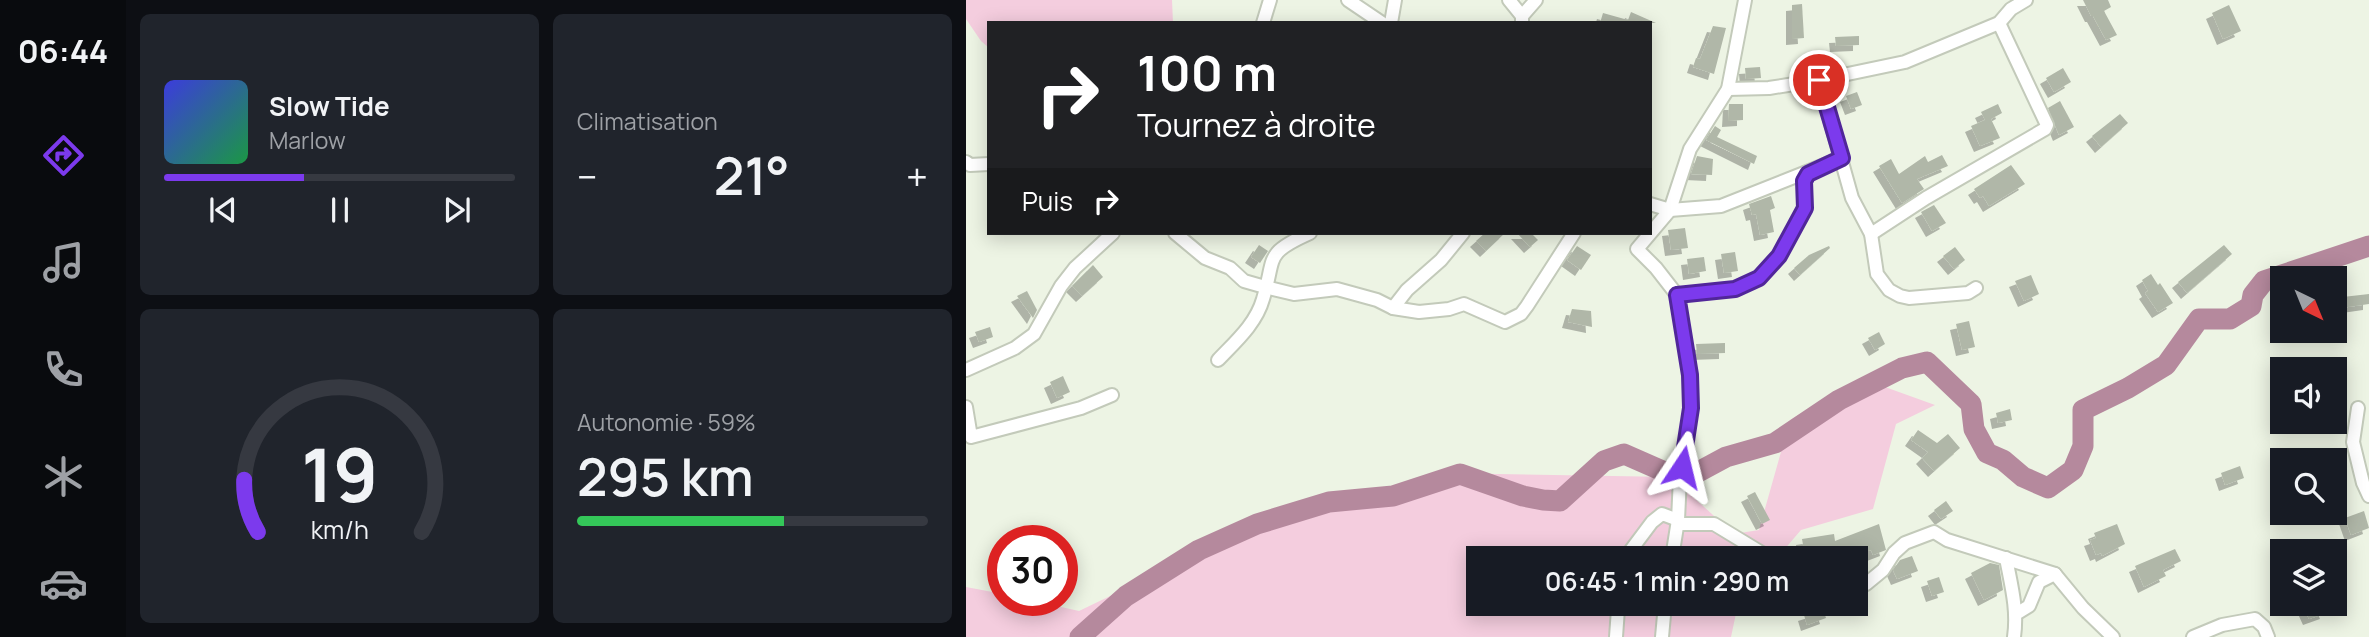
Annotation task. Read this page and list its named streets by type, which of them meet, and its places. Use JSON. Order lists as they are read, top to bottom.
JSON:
{
  "north": "bottom right",
  "page": {
    "tabs": "06:44",
    "tile": [
      "Climatisation",
      ["Autonomie · 59%", "295 km"]
    ],
    "turn": ["100 m", "Tournez à droite"],
    "song": ["Slow Tide", "Marlow"],
    "heat": ["−", "21°", "+"],
    "then": "Puis",
    "limit": "30",
    "trip": "06:45 · 1 min · 290 m",
    "gauge": ["19", "km/h"]
  }
}
